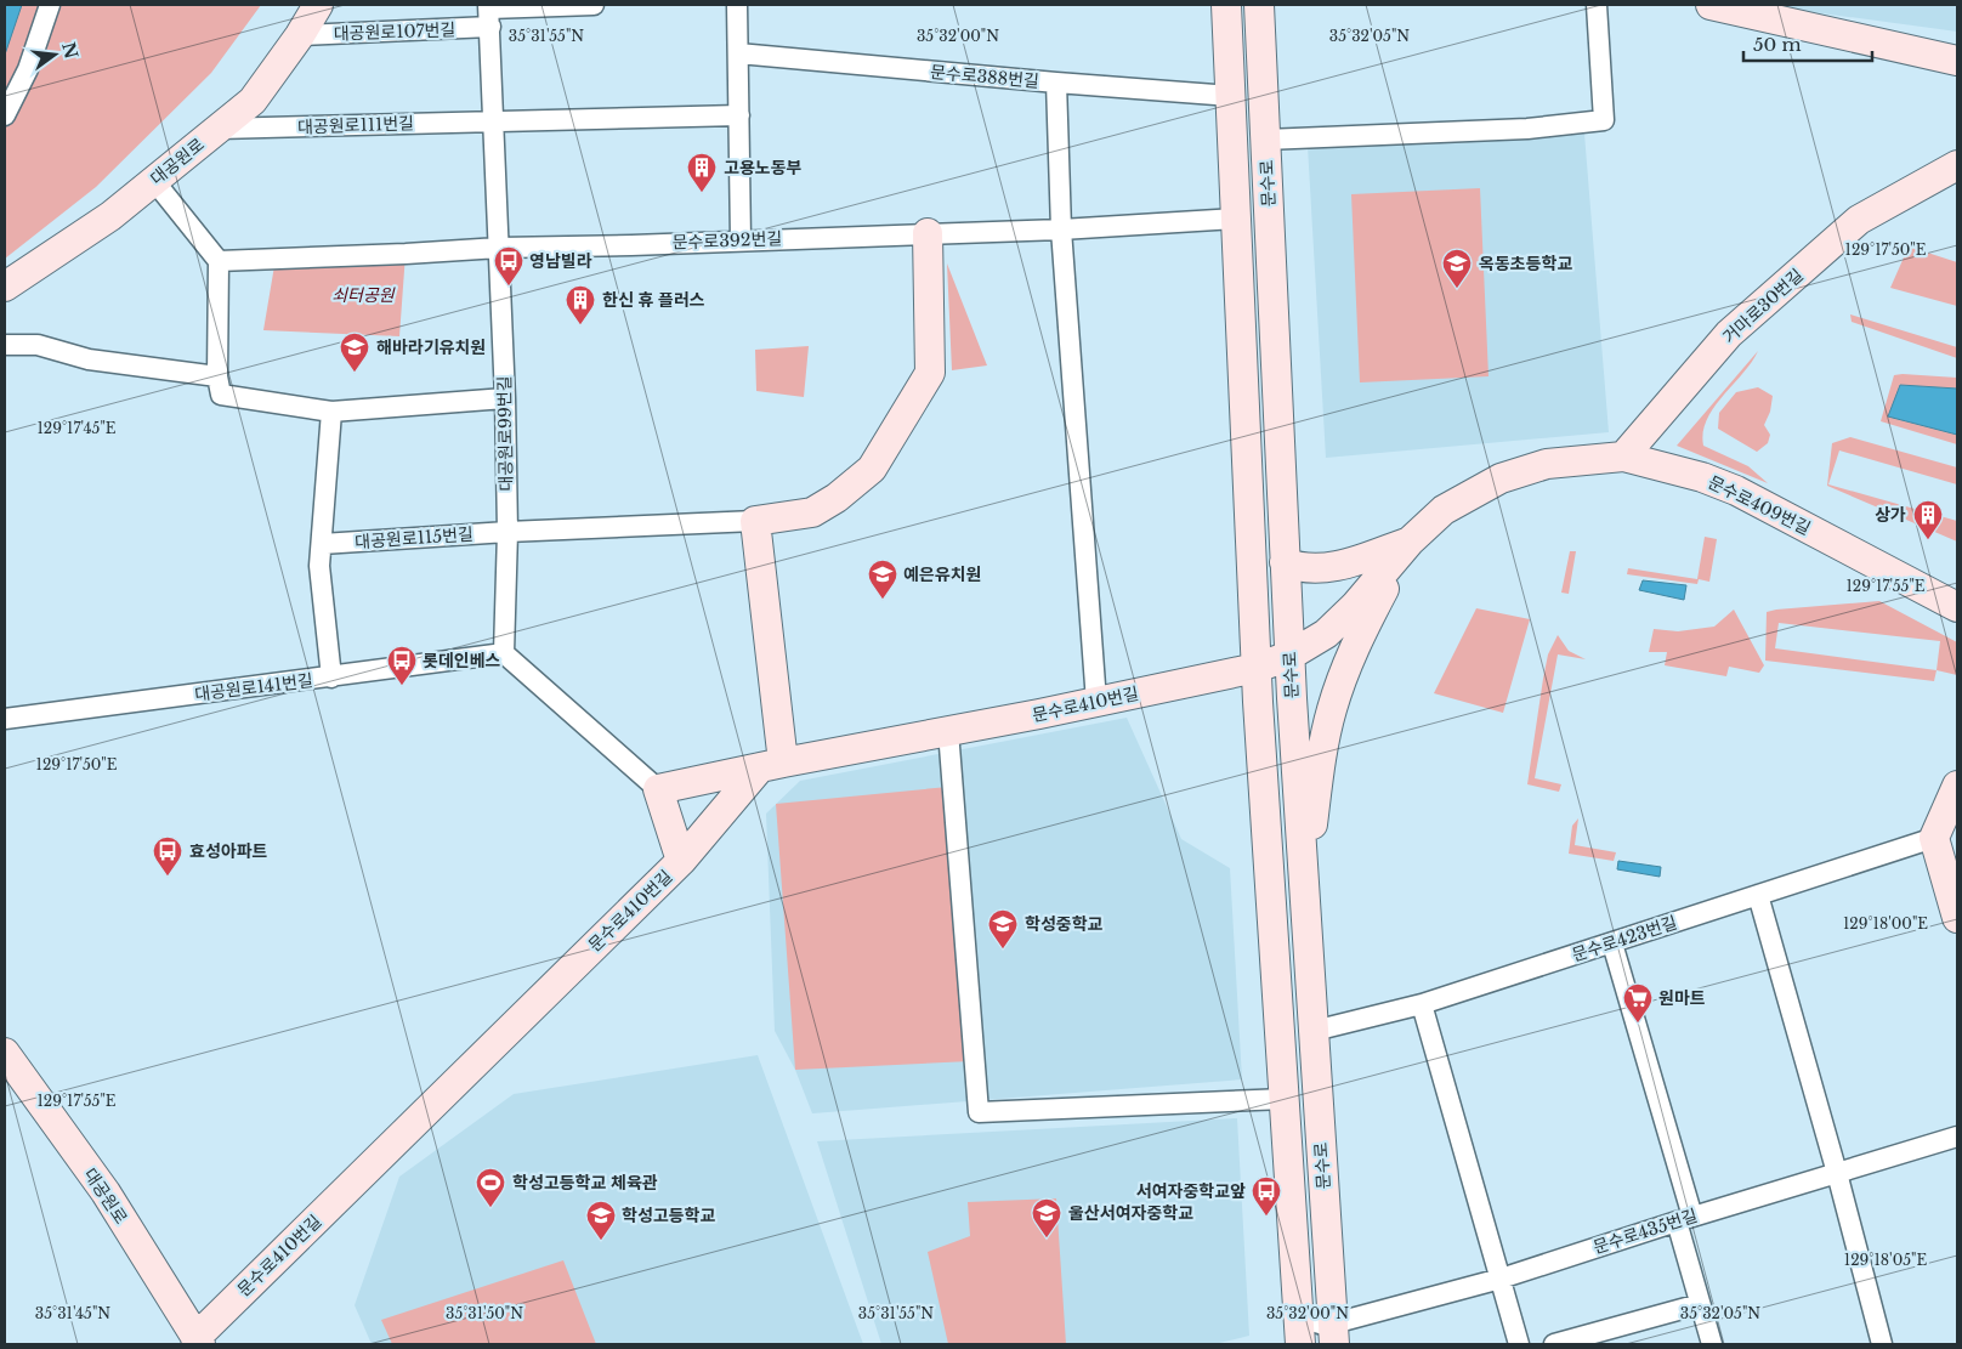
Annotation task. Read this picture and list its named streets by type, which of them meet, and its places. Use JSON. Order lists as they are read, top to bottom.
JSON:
{
  "streets": {
    "street": [
      "대공원로107번길",
      "문수로388번길",
      "대공원로111번길",
      "대공원로",
      "문수로",
      "문수로392번길",
      "거마로30번길",
      "대공원로99번길",
      "문수로409번길",
      "대공원로115번길",
      "대공원로141번길",
      "문수로410번길",
      "문수로423번길",
      "문수로435번길"
    ]
  },
  "crossings": [
    ["대공원로107번길", "대공원로"],
    ["대공원로107번길", "대공원로99번길"],
    ["문수로388번길", "문수로"],
    ["대공원로111번길", "대공원로"],
    ["대공원로111번길", "대공원로99번길"],
    ["대공원로", "문수로410번길"],
    ["문수로", "문수로392번길"],
    ["문수로", "문수로409번길"],
    ["문수로", "문수로410번길"],
    ["문수로", "문수로423번길"],
    ["문수로", "문수로435번길"],
    ["문수로392번길", "대공원로99번길"],
    ["거마로30번길", "문수로409번길"],
    ["대공원로99번길", "대공원로115번길"],
    ["대공원로99번길", "대공원로141번길"],
    ["문수로409번길", "문수로410번길"]
  ],
  "parks": ["쇠터공원"],
  "places": {
    "building": ["고용노동부", "한신 휴 플러스", "상가"],
    "bus stop": [
      "영남빌라",
      "롯데인베스",
      "효성아파트",
      "서여자중학교앞"
    ],
    "school or university": [
      "옥동초등학교",
      "해바라기유치원",
      "예은유치원",
      "학성중학교",
      "울산서여자중학교",
      "학성고등학교"
    ],
    "supermarket": ["원마트"],
    "sports": ["학성고등학교 체육관"]
  },
  "scale_bar": "50 m",
  "north": "right",
  "coordinates": [
    "35°31'55\"N",
    "35°32'00\"N",
    "35°32'05\"N",
    "129°17'50\"E",
    "129°17'45\"E",
    "129°17'55\"E",
    "129°18'00\"E",
    "129°18'05\"E",
    "35°31'45\"N",
    "35°31'50\"N"
  ]
}
